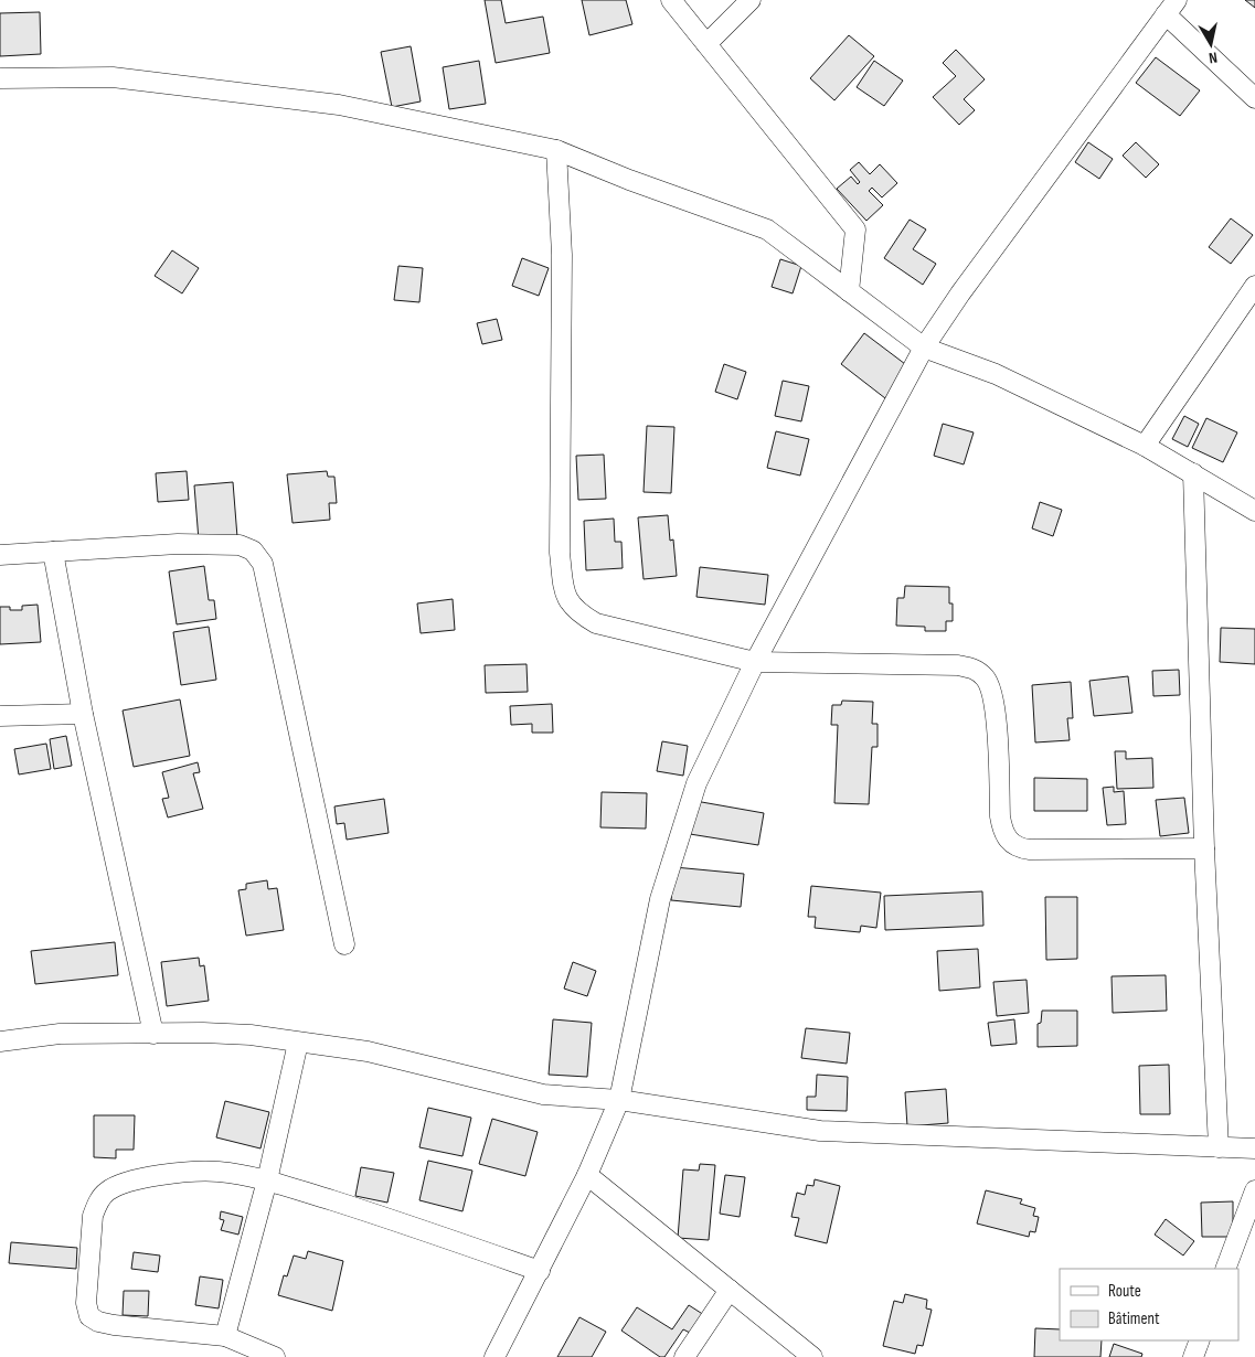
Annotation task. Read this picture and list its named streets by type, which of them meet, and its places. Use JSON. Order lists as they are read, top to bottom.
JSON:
{
  "legend": ["Route", "Bâtiment"],
  "north": "bottom"
}
